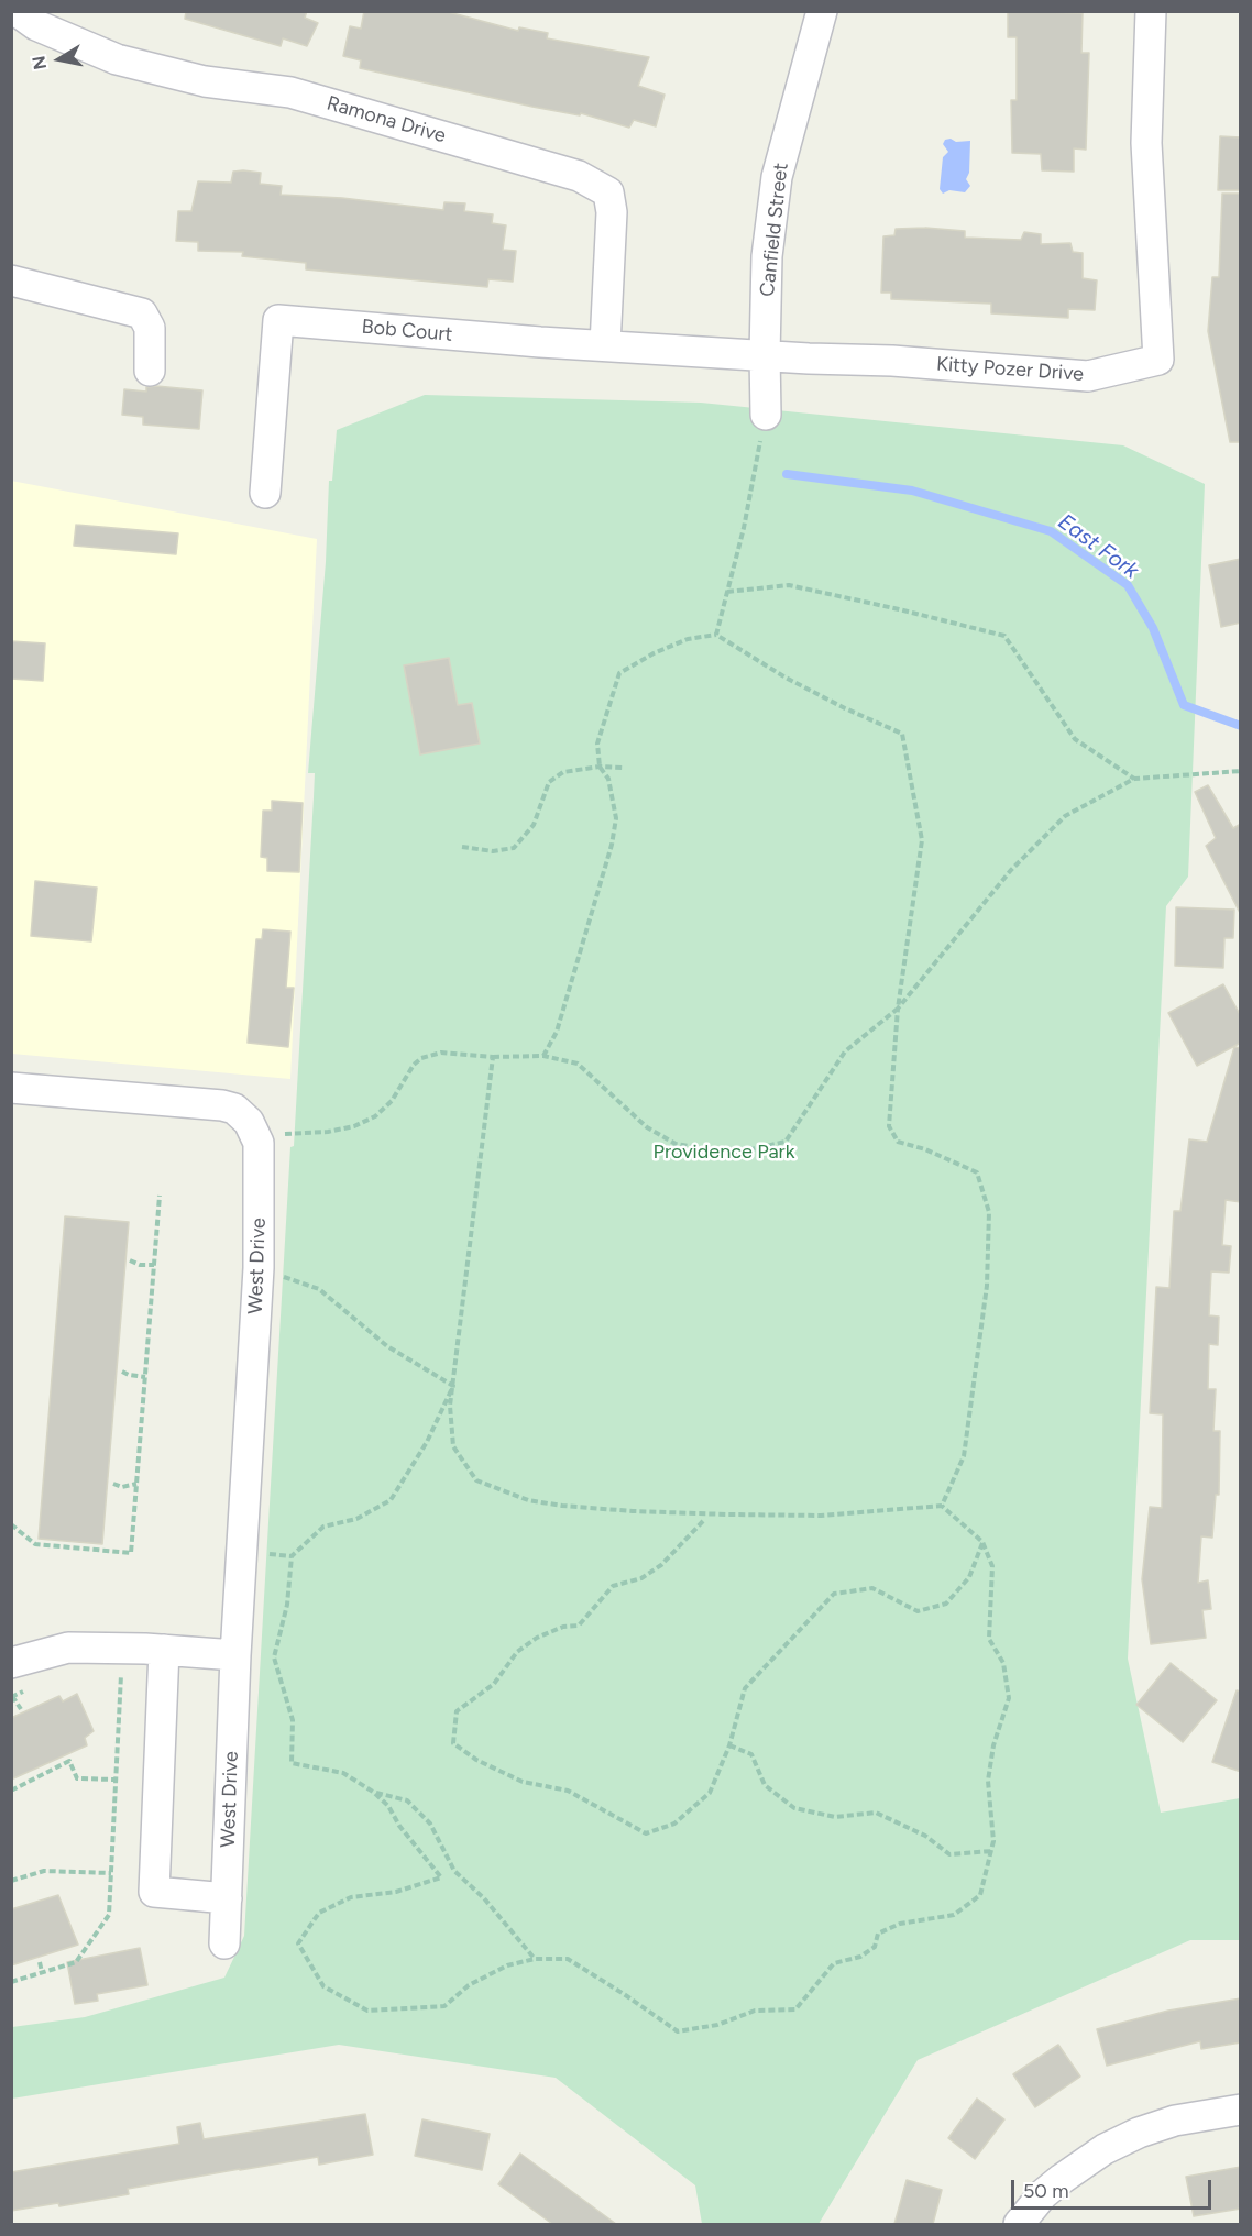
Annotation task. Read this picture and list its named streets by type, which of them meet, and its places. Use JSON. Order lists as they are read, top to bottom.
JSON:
{
  "streets": {
    "street": [
      "Ramona Drive",
      "Canfield Street",
      "Bob Court",
      "Kitty Pozer Drive",
      "West Drive"
    ]
  },
  "crossings": [
    ["Ramona Drive", "Bob Court"],
    ["Canfield Street", "Kitty Pozer Drive"],
    ["Bob Court", "Kitty Pozer Drive"]
  ],
  "water": ["East Fork"],
  "parks": ["Providence Park"],
  "scale_bar": "50 m",
  "north": "left"
}
